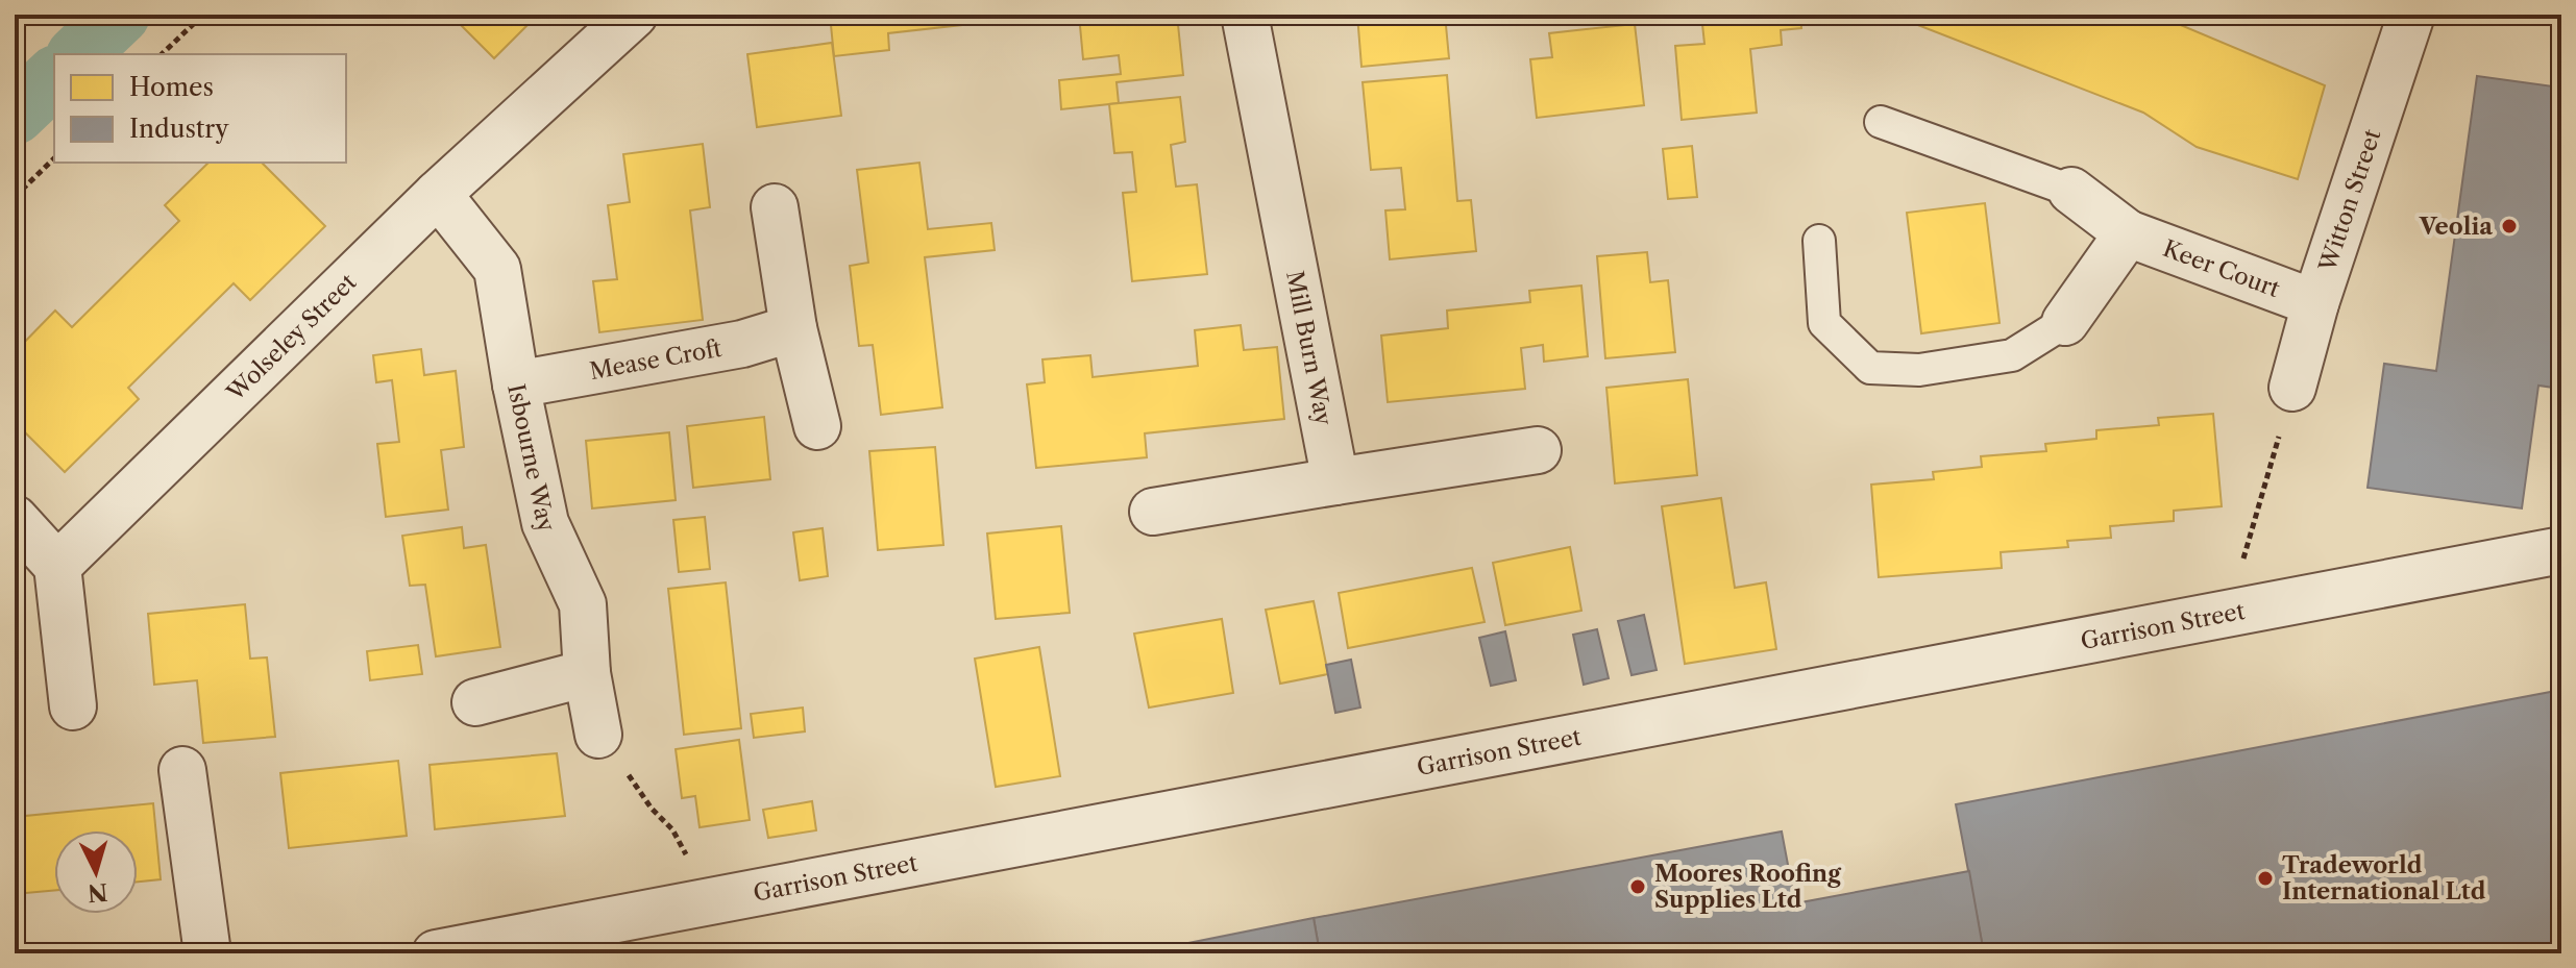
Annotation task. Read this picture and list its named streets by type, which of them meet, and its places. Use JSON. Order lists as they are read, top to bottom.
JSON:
{
  "streets": {
    "street": [
      "Witton Street",
      "Keer Court",
      "Wolseley Street",
      "Mill Burn Way",
      "Mease Croft",
      "Isbourne Way",
      "Garrison Street"
    ]
  },
  "crossings": [
    ["Witton Street", "Keer Court"],
    ["Wolseley Street", "Isbourne Way"],
    ["Mease Croft", "Isbourne Way"]
  ],
  "places": ["Veolia", "Tradeworld International Ltd", "Moores Roofing Supplies Ltd"],
  "legend": ["Homes", "Industry"],
  "north": "bottom"
}
